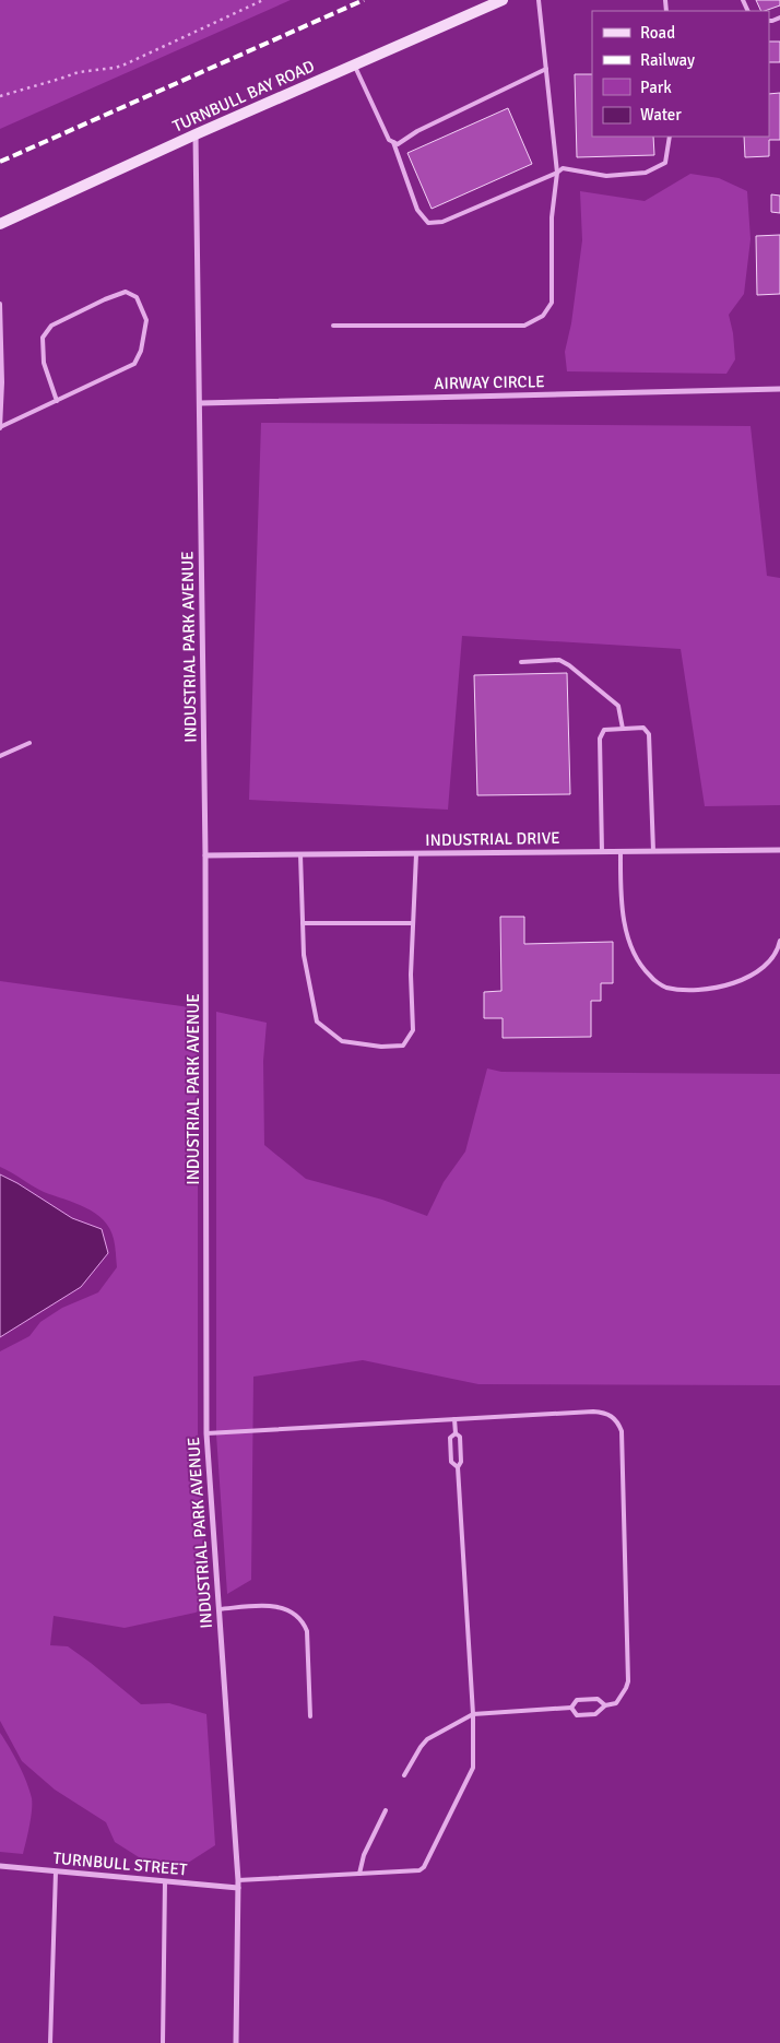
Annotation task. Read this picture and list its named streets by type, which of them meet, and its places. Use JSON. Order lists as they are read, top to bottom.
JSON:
{
  "streets": {
    "street": [
      "TURNBULL BAY ROAD",
      "AIRWAY CIRCLE",
      "INDUSTRIAL PARK AVENUE",
      "INDUSTRIAL DRIVE",
      "TURNBULL STREET"
    ]
  },
  "crossings": [
    ["TURNBULL BAY ROAD", "INDUSTRIAL PARK AVENUE"],
    ["AIRWAY CIRCLE", "INDUSTRIAL PARK AVENUE"],
    ["INDUSTRIAL PARK AVENUE", "INDUSTRIAL DRIVE"],
    ["INDUSTRIAL PARK AVENUE", "TURNBULL STREET"]
  ],
  "legend": [
    "Road",
    "Railway",
    "Park",
    "Water"
  ]
}
